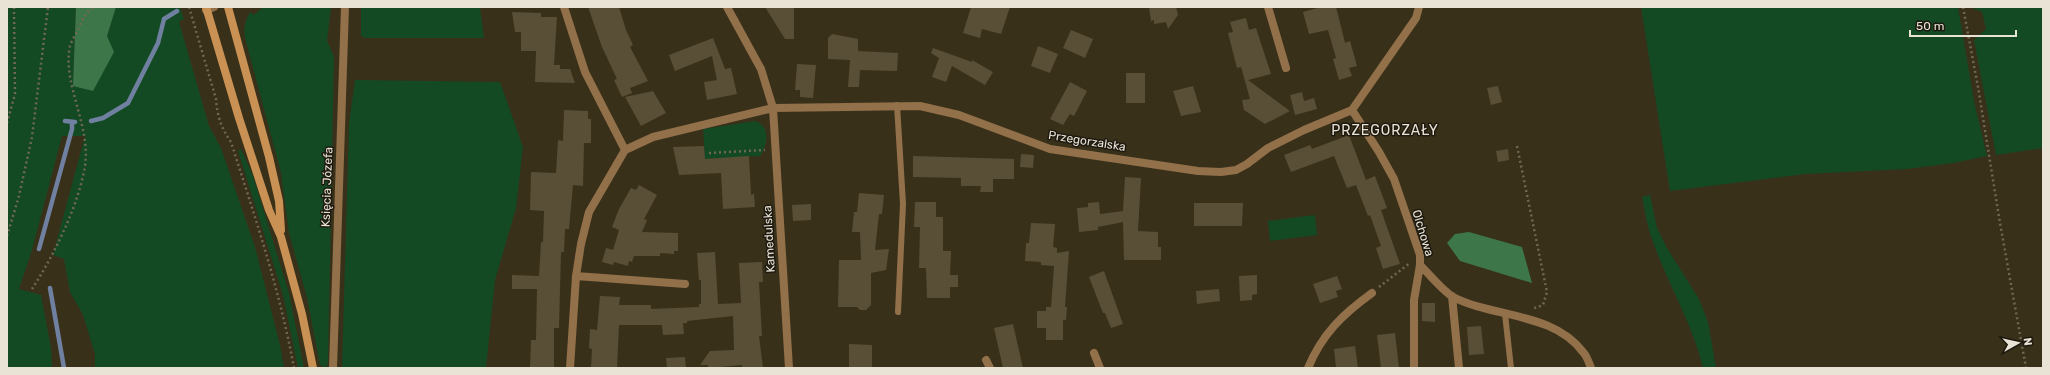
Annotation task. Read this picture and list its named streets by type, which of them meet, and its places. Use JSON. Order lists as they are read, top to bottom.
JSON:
{
  "streets": {
    "street": [
      "Przegorzalska",
      "Księcia Józefa",
      "Olchowa",
      "Kamedulska"
    ]
  },
  "crossings": [
    ["Przegorzalska", "Olchowa"],
    ["Przegorzalska", "Kamedulska"]
  ],
  "districts": ["PRZEGORZAŁY"],
  "scale_bar": "50 m",
  "north": "right"
}
